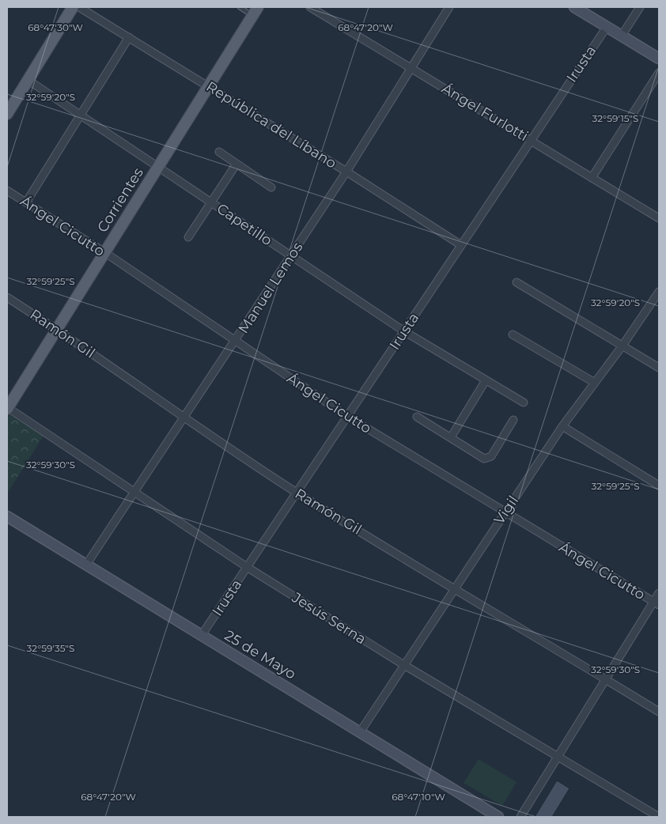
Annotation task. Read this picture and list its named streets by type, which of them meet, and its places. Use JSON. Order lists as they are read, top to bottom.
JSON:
{
  "streets": {
    "main road": ["Corrientes"],
    "street": [
      "Irusta",
      "Ángel Furlotti",
      "República del Líbano",
      "Capetillo",
      "Ángel Cicutto",
      "Manuel Lemos",
      "Ramón Gil",
      "Vigil",
      "Jesús Serna",
      "25 de Mayo"
    ]
  },
  "crossings": [
    ["Irusta", "Ángel Furlotti"],
    ["Irusta", "República del Líbano"],
    ["Irusta", "Capetillo"],
    ["Irusta", "Ángel Cicutto"],
    ["Irusta", "Ramón Gil"],
    ["Irusta", "Jesús Serna"],
    ["Irusta", "25 de Mayo"],
    ["Ángel Furlotti", "Manuel Lemos"],
    ["República del Líbano", "Corrientes"],
    ["República del Líbano", "Manuel Lemos"],
    ["Corrientes", "Capetillo"],
    ["Corrientes", "Ángel Cicutto"],
    ["Corrientes", "Ramón Gil"],
    ["Corrientes", "Jesús Serna"],
    ["Capetillo", "Manuel Lemos"],
    ["Ángel Cicutto", "Manuel Lemos"],
    ["Ángel Cicutto", "Vigil"],
    ["Manuel Lemos", "Ramón Gil"],
    ["Manuel Lemos", "Jesús Serna"],
    ["Manuel Lemos", "25 de Mayo"],
    ["Ramón Gil", "Vigil"],
    ["Vigil", "Jesús Serna"],
    ["Vigil", "25 de Mayo"]
  ],
  "coordinates": [
    "68°47'30\"W",
    "68°47'20\"W",
    "32°59'20\"S",
    "32°59'15\"S",
    "32°59'25\"S",
    "32°59'30\"S",
    "32°59'35\"S",
    "68°47'10\"W"
  ]
}
